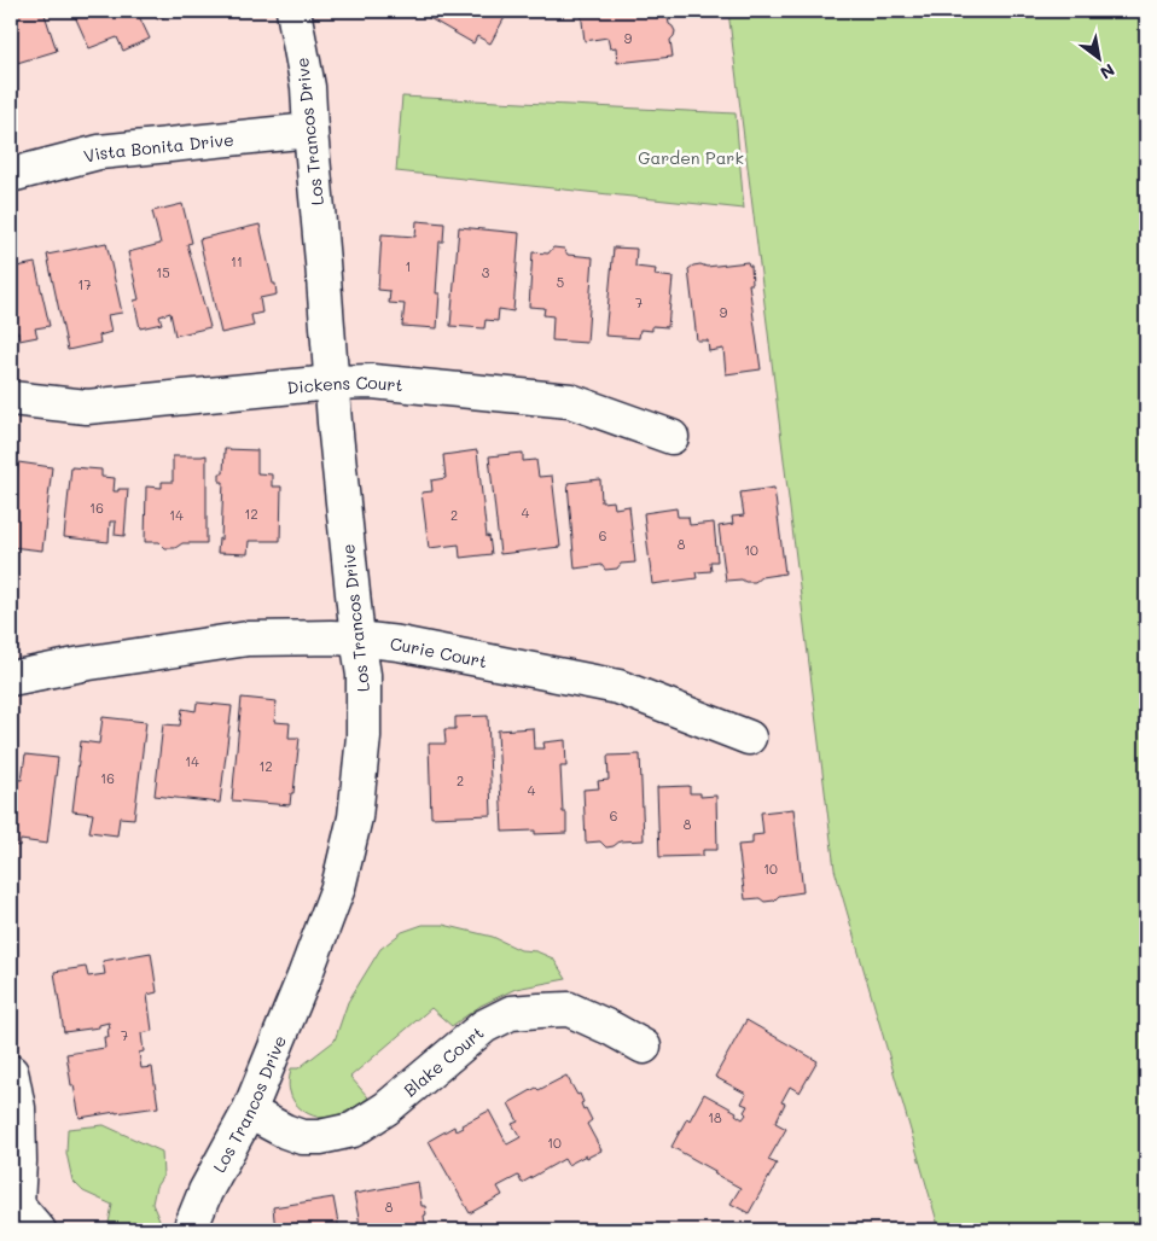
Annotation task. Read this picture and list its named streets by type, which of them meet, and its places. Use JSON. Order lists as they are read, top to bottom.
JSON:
{
  "streets": {
    "street": [
      "Los Trancos Drive",
      "Vista Bonita Drive",
      "Dickens Court",
      "Curie Court",
      "Blake Court"
    ]
  },
  "crossings": [
    ["Los Trancos Drive", "Vista Bonita Drive"],
    ["Los Trancos Drive", "Dickens Court"],
    ["Los Trancos Drive", "Curie Court"],
    ["Los Trancos Drive", "Blake Court"]
  ],
  "parks": ["Garden Park"],
  "house_numbers": [
    "9",
    "11",
    "1",
    "15",
    "3",
    "5",
    "17",
    "7",
    "9",
    "16",
    "4",
    "12",
    "14",
    "2",
    "6",
    "8",
    "10",
    "14",
    "12",
    "16",
    "2",
    "4",
    "6",
    "8",
    "10",
    "7",
    "18",
    "10",
    "8"
  ],
  "north": "bottom right"
}
